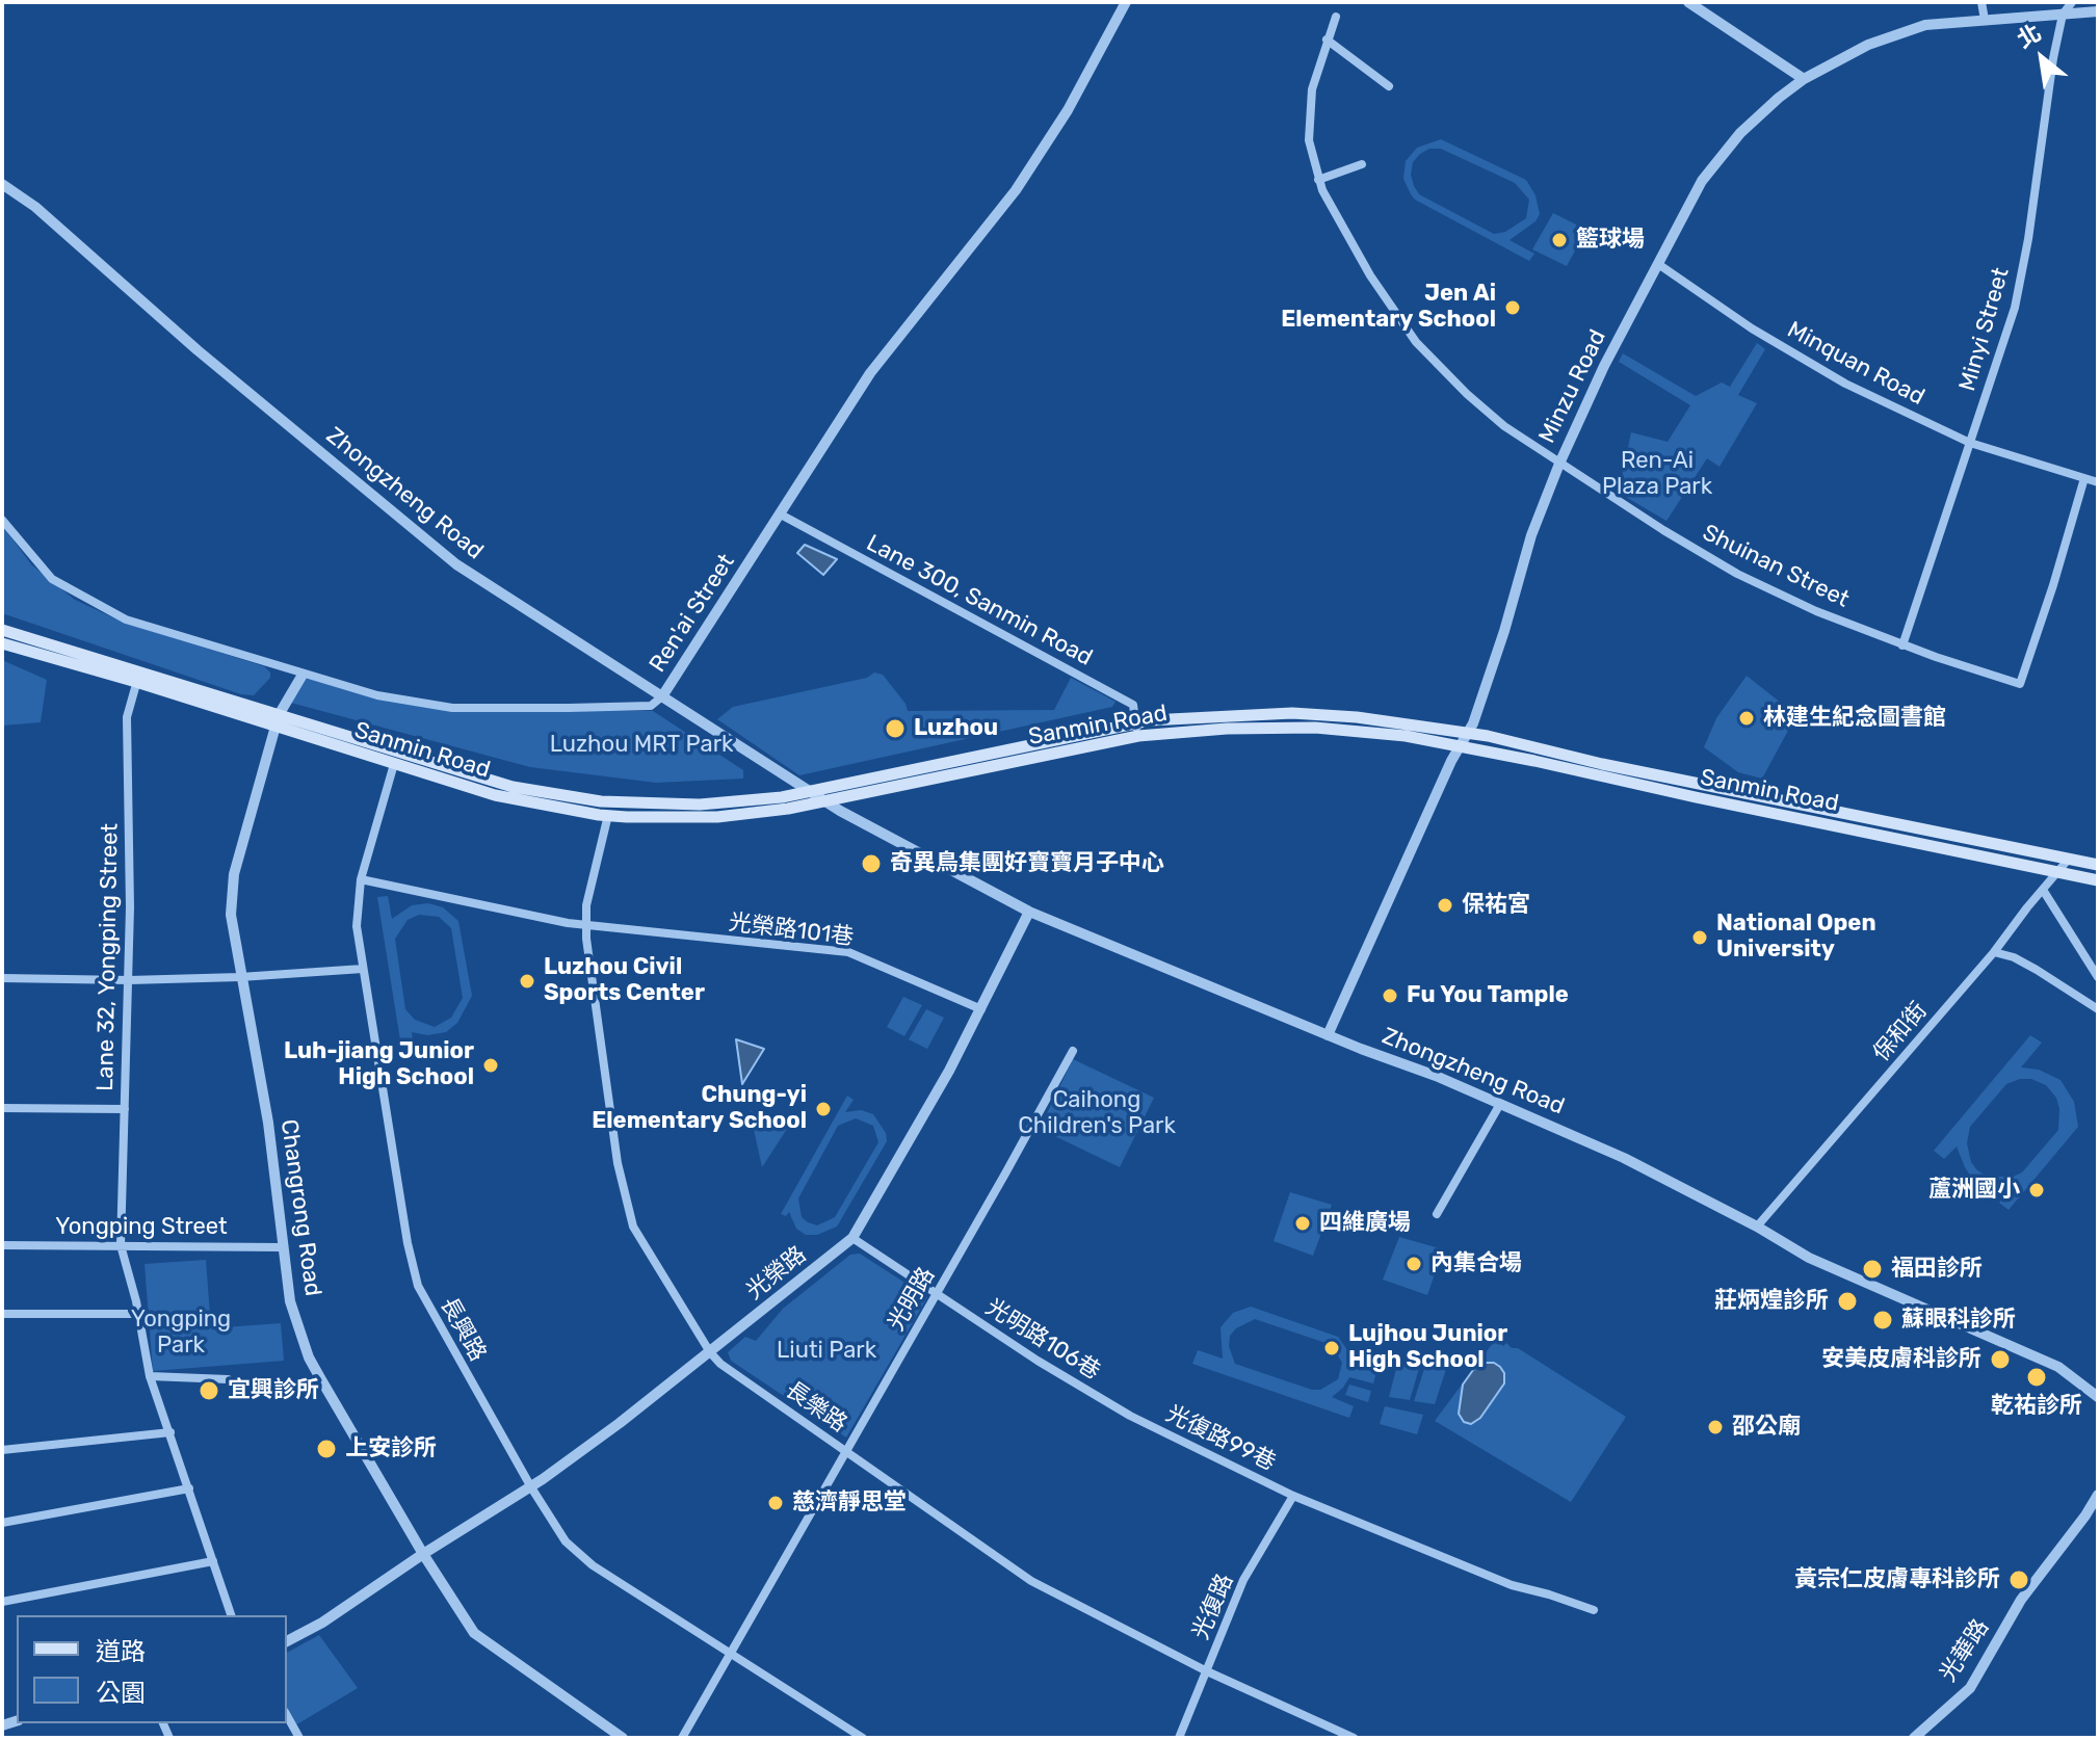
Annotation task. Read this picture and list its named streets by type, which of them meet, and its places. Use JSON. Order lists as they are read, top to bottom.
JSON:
{
  "streets": {
    "main road": ["Sanmin Road"],
    "street": [
      "Minyi Street",
      "Minquan Road",
      "Minzu Road",
      "Zhongzheng Road",
      "Shuinan Street",
      "Lane 300, Sanmin Road",
      "Ren'ai Street",
      "光榮路101巷",
      "Lane 32, Yongping Street",
      "保和街",
      "Changrong Road",
      "Yongping Street",
      "光榮路",
      "光明路",
      "長興路",
      "光明路106巷",
      "長樂路",
      "光復路99巷",
      "光復路",
      "光華路"
    ]
  },
  "crossings": [
    ["Minyi Street", "Minquan Road"],
    ["Minyi Street", "Minzu Road"],
    ["Minyi Street", "Shuinan Street"],
    ["Minquan Road", "Minzu Road"],
    ["Minquan Road", "Shuinan Street"],
    ["Minzu Road", "Zhongzheng Road"],
    ["Minzu Road", "Shuinan Street"],
    ["Minzu Road", "Sanmin Road"],
    ["Zhongzheng Road", "Ren'ai Street"],
    ["Zhongzheng Road", "Sanmin Road"],
    ["Zhongzheng Road", "保和街"],
    ["Zhongzheng Road", "光榮路"],
    ["Lane 300, Sanmin Road", "Ren'ai Street"],
    ["Lane 300, Sanmin Road", "Sanmin Road"],
    ["Ren'ai Street", "Changrong Road"],
    ["Sanmin Road", "Lane 32, Yongping Street"],
    ["Sanmin Road", "保和街"],
    ["Sanmin Road", "Changrong Road"],
    ["Sanmin Road", "長興路"],
    ["Sanmin Road", "長樂路"],
    ["光榮路101巷", "光榮路"],
    ["光榮路101巷", "長興路"],
    ["光榮路101巷", "長樂路"],
    ["Lane 32, Yongping Street", "Yongping Street"],
    ["Changrong Road", "Yongping Street"],
    ["Changrong Road", "光榮路"],
    ["光榮路", "長興路"],
    ["光榮路", "光明路106巷"],
    ["光榮路", "長樂路"],
    ["光明路", "長興路"],
    ["光明路", "光明路106巷"],
    ["光明路", "長樂路"],
    ["光明路106巷", "光復路99巷"],
    ["長樂路", "光復路"],
    ["光復路99巷", "光復路"]
  ],
  "parks": [
    "Ren-Ai Plaza Park",
    "Luzhou MRT Park",
    "Caihong Children's Park",
    "Yongping Park",
    "Liuti Park"
  ],
  "places": [
    "籃球場",
    "Jen Ai Elementary School",
    "林建生紀念圖書館",
    "Luzhou",
    "奇異鳥集團好寶寶月子中心",
    "保祐宮",
    "National Open University",
    "Luzhou Civil Sports Center",
    "Fu You Tample",
    "Luh-jiang Junior High School",
    "Chung-yi Elementary School",
    "蘆洲國小",
    "四維廣場",
    "內集合場",
    "福田診所",
    "莊炳煌診所",
    "蘇眼科診所",
    "Lujhou Junior High School",
    "安美皮膚科診所",
    "乾祐診所",
    "宜興診所",
    "邵公廟",
    "上安診所",
    "慈濟靜思堂",
    "黃宗仁皮膚專科診所"
  ],
  "legend": ["道路", "公園"],
  "north": "top left"
}
